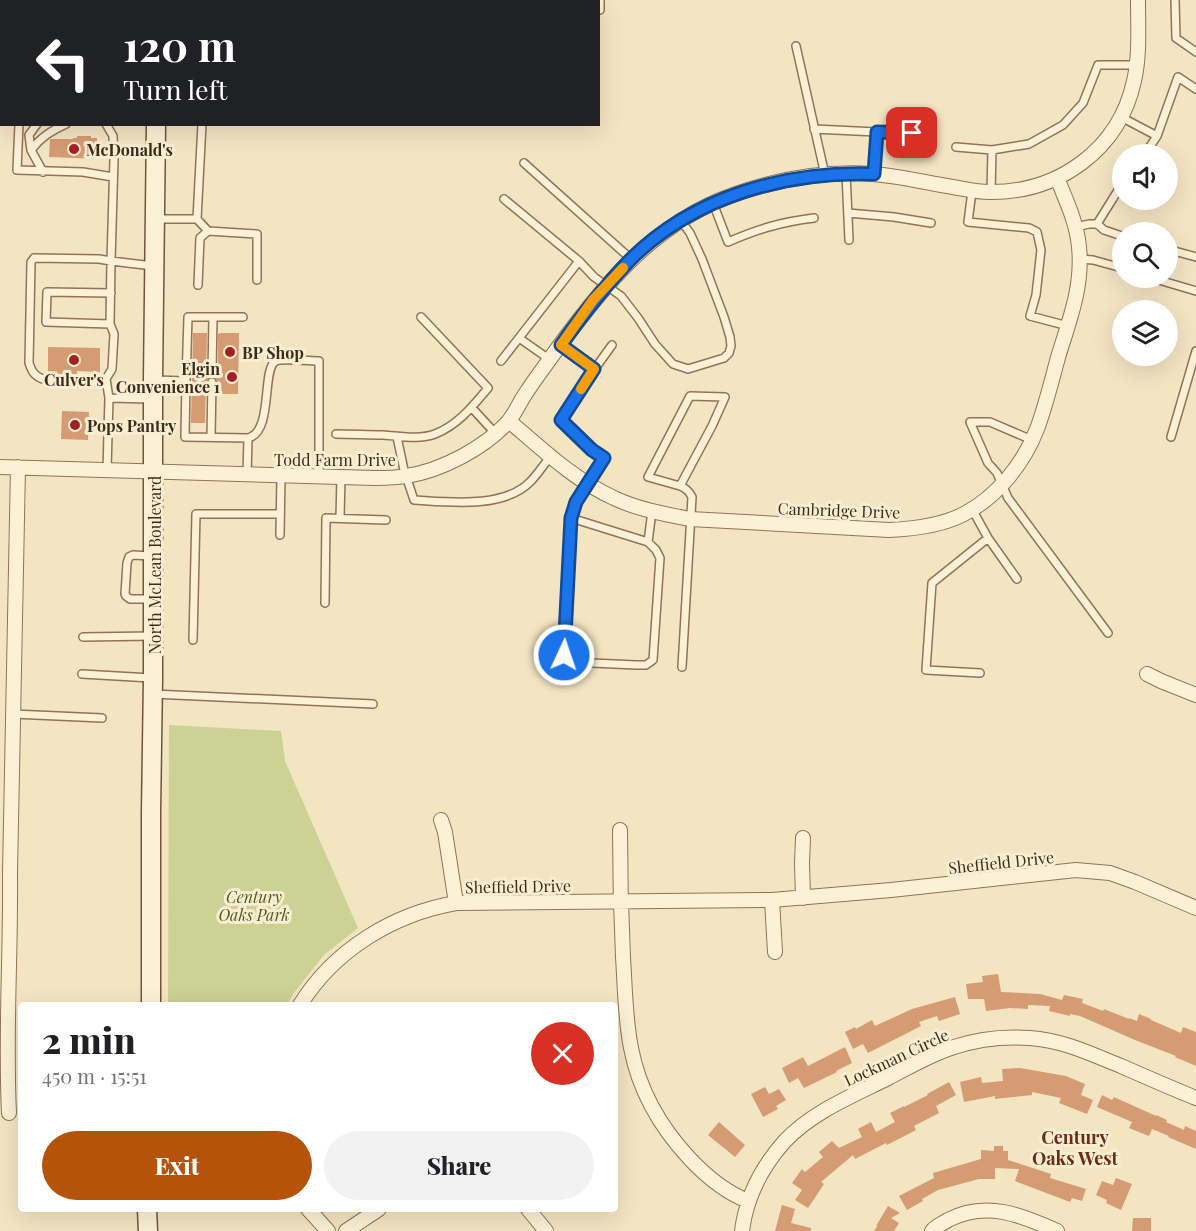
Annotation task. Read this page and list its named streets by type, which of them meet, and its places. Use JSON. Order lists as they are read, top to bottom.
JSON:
{
  "streets": {
    "main road": ["North McLean Boulevard"],
    "street": [
      "Todd Farm Drive",
      "Cambridge Drive",
      "Sheffield Drive",
      "Lockman Circle"
    ]
  },
  "crossings": [
    ["Todd Farm Drive", "Cambridge Drive"],
    ["Todd Farm Drive", "North McLean Boulevard"]
  ],
  "districts": ["Century Oaks West"],
  "parks": ["Century Oaks Park"],
  "places": [
    "McDonald's",
    "BP Shop",
    "Culver's",
    "Elgin Convenience 1",
    "Pops Pantry"
  ],
  "page": {
    "turn": ["120 m", "Turn left"],
    "heading": ["2 min", "450 m · 15:51"],
    "buttons": ["Exit", "Share"]
  }
}
